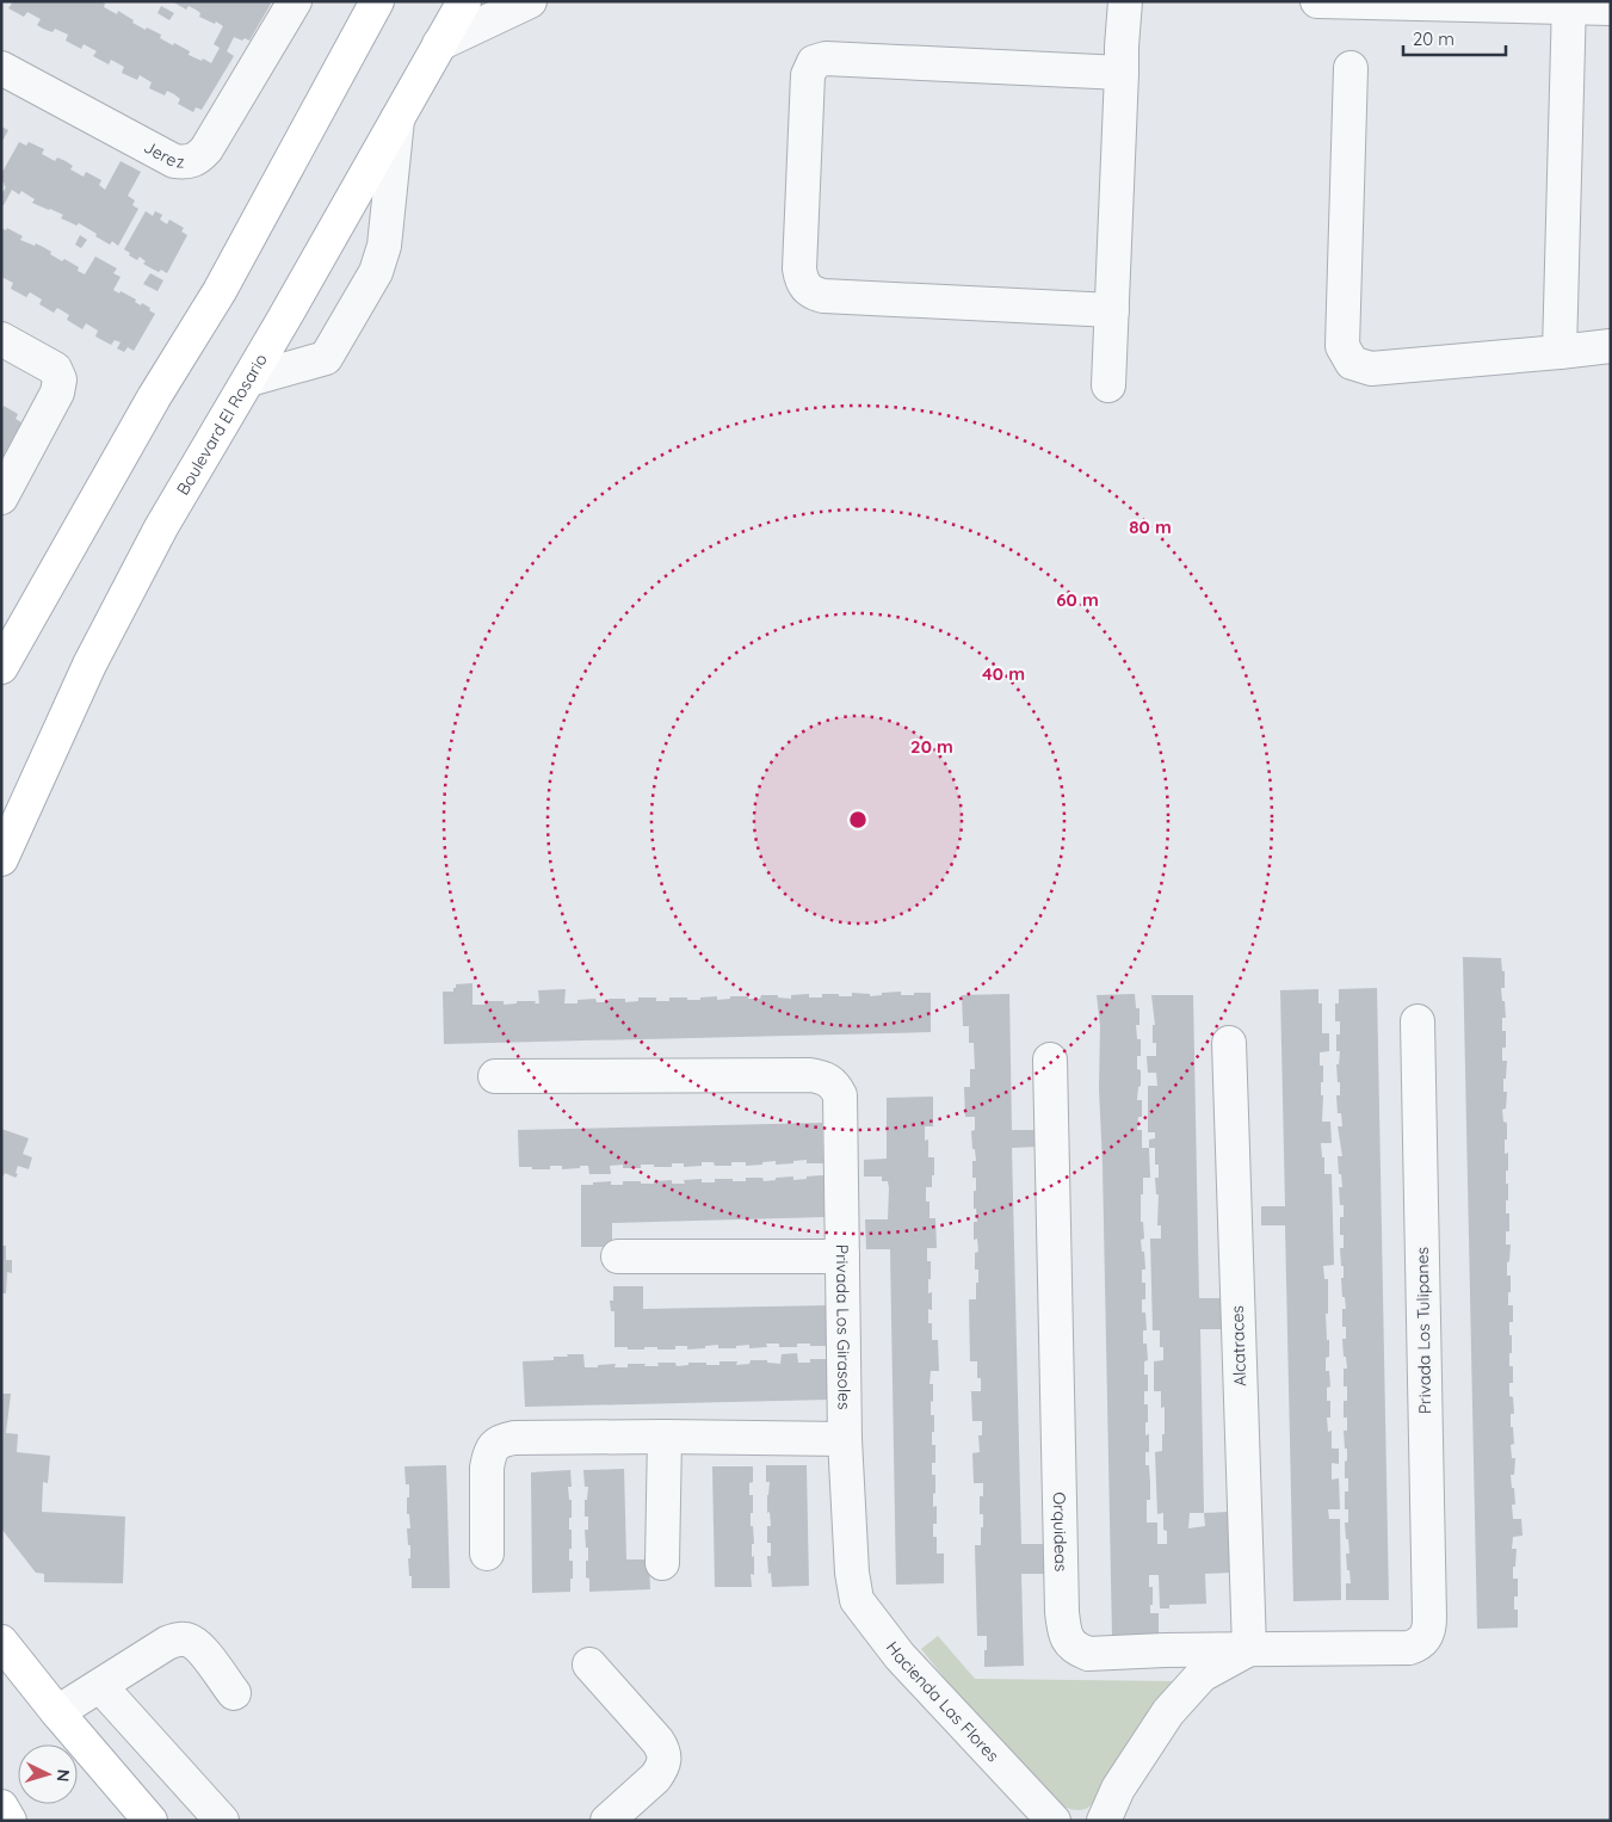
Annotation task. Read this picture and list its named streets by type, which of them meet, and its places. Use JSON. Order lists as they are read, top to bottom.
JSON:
{
  "streets": {
    "main road": ["Boulevard El Rosario"],
    "street": [
      "Jerez",
      "Privada Los Girasoles",
      "Privada Los Tulipanes",
      "Alcatraces",
      "Orquideas",
      "Hacienda Las Flores"
    ]
  },
  "crossings": [
    ["Privada Los Girasoles", "Hacienda Las Flores"],
    ["Privada Los Tulipanes", "Orquideas"],
    ["Alcatraces", "Orquideas"]
  ],
  "scale_bar": "20 m",
  "north": "right",
  "rings": [
    "80 m",
    "60 m",
    "40 m",
    "20 m"
  ]
}
